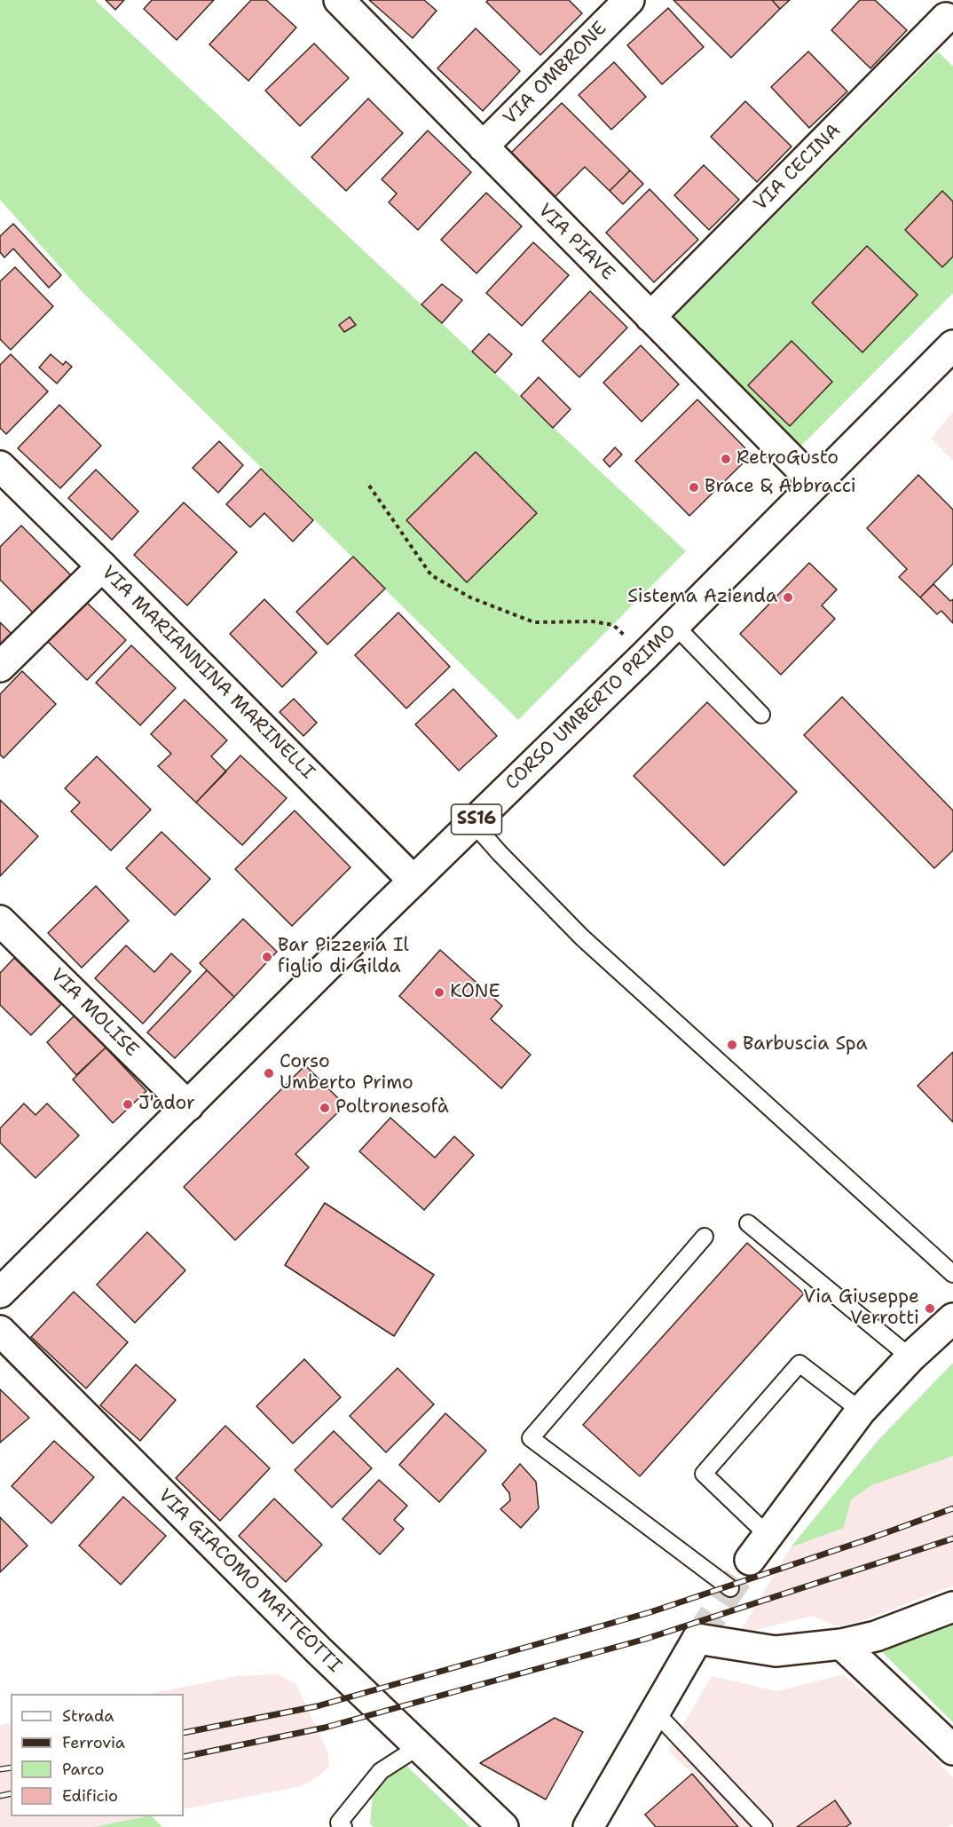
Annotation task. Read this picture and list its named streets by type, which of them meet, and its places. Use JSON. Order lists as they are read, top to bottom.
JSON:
{
  "streets": {
    "street": [
      "VIA OMBRONE",
      "VIA CECINA",
      "VIA PIAVE",
      "VIA MARIANNINA MARINELLI",
      "CORSO UMBERTO PRIMO",
      "SS16",
      "VIA MOLISE",
      "VIA GIACOMO MATTEOTTI"
    ]
  },
  "crossings": [
    ["VIA OMBRONE", "VIA PIAVE"],
    ["VIA CECINA", "VIA PIAVE"],
    ["VIA PIAVE", "CORSO UMBERTO PRIMO"],
    ["VIA MARIANNINA MARINELLI", "CORSO UMBERTO PRIMO"],
    ["CORSO UMBERTO PRIMO", "VIA MOLISE"]
  ],
  "places": [
    "RetroGusto",
    "Brace & Abbracci",
    "Sistema Azienda",
    "Bar Pizzeria Il figlio di Gilda",
    "KONE",
    "Barbuscia Spa",
    "Corso Umberto Primo",
    "J'ador",
    "Poltronesofà",
    "Via Giuseppe Verrotti"
  ],
  "legend": [
    "Strada",
    "Ferrovia",
    "Parco",
    "Edificio"
  ]
}
